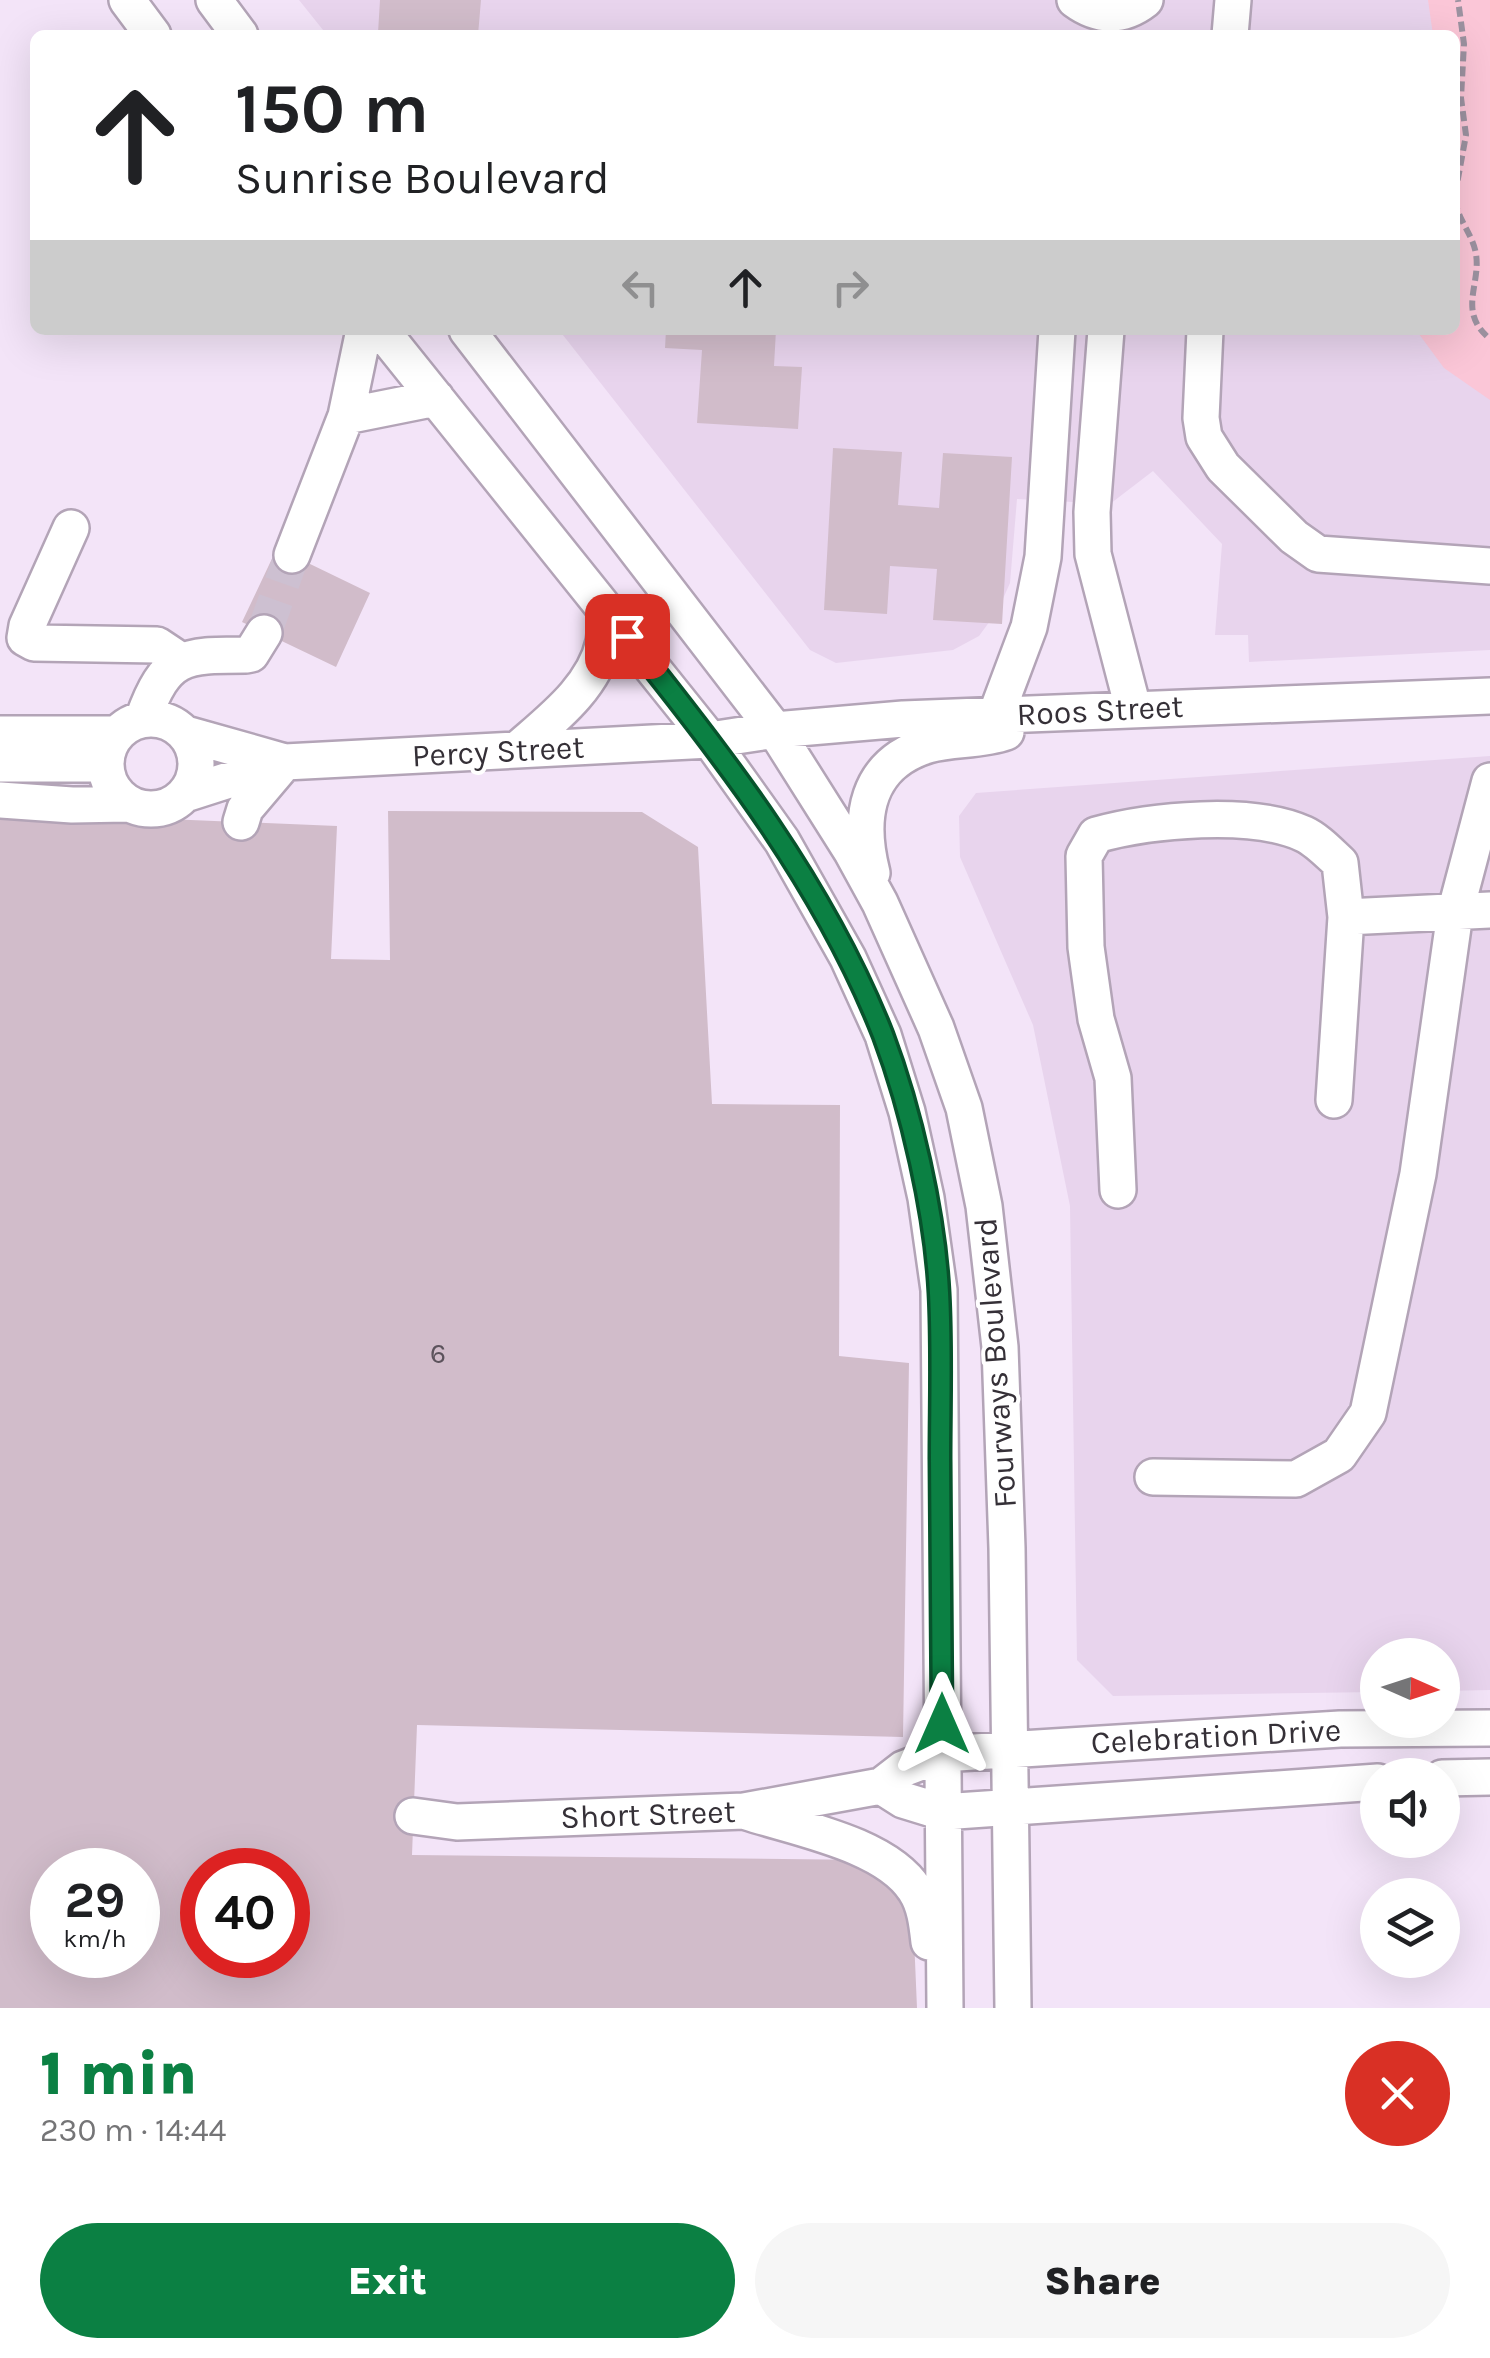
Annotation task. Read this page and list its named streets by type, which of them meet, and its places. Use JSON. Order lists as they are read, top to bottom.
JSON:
{
  "streets": {
    "street": [
      "Roos Street",
      "Percy Street",
      "Fourways Boulevard",
      "Celebration Drive",
      "Short Street"
    ]
  },
  "crossings": [
    ["Roos Street", "Percy Street"],
    ["Roos Street", "Fourways Boulevard"],
    ["Percy Street", "Fourways Boulevard"],
    ["Fourways Boulevard", "Celebration Drive"],
    ["Fourways Boulevard", "Short Street"],
    ["Celebration Drive", "Short Street"]
  ],
  "house_numbers": ["6"],
  "north": "right",
  "page": {
    "turn": ["150 m", "Sunrise Boulevard"],
    "speed": "29 km/h",
    "limit": "40",
    "heading": ["1 min", "230 m · 14:44"],
    "buttons": ["Exit", "Share"]
  }
}
